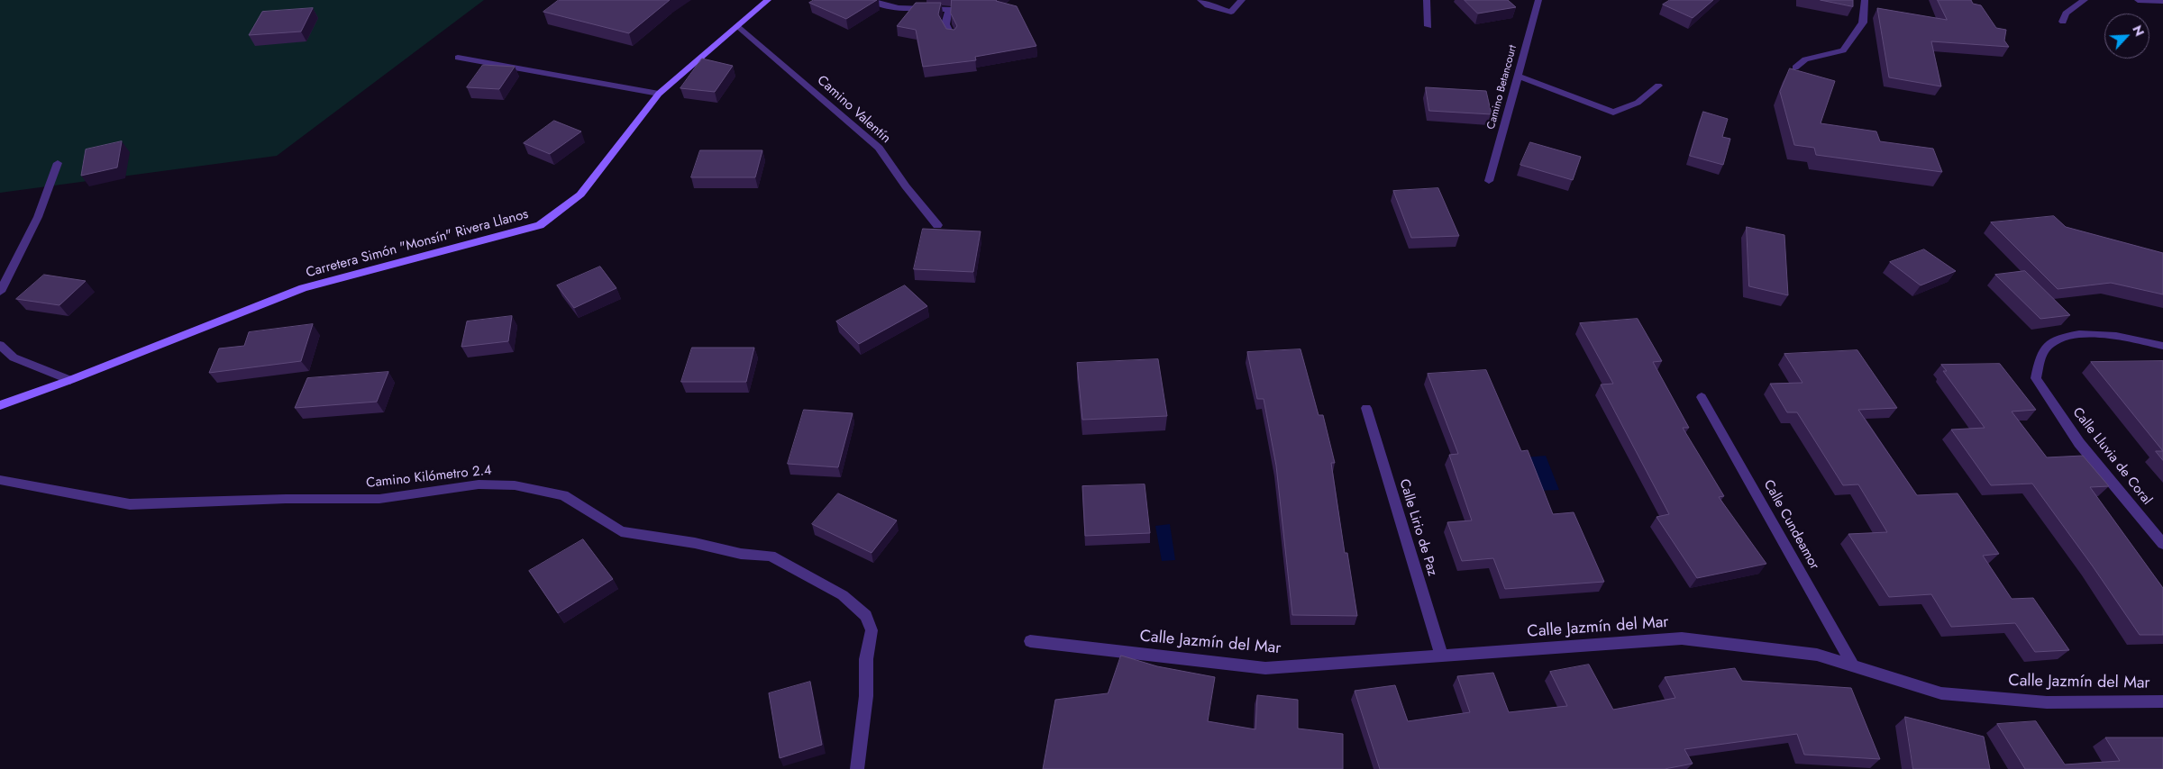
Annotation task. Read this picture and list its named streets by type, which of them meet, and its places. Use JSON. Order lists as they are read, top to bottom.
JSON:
{
  "streets": {
    "street": [
      "Camino Betancourt",
      "Camino Valentín",
      "Carretera Simón \"Monsín\" Rivera Llanos",
      "Calle Lluvia de Coral",
      "Camino Kilómetro 2.4",
      "Calle Cundeamor",
      "Calle Lirio de Paz",
      "Calle Jazmín del Mar"
    ]
  },
  "crossings": [
    ["Camino Valentín", "Carretera Simón \"Monsín\" Rivera Llanos"],
    ["Calle Cundeamor", "Calle Jazmín del Mar"],
    ["Calle Lirio de Paz", "Calle Jazmín del Mar"]
  ],
  "north": "top right"
}
